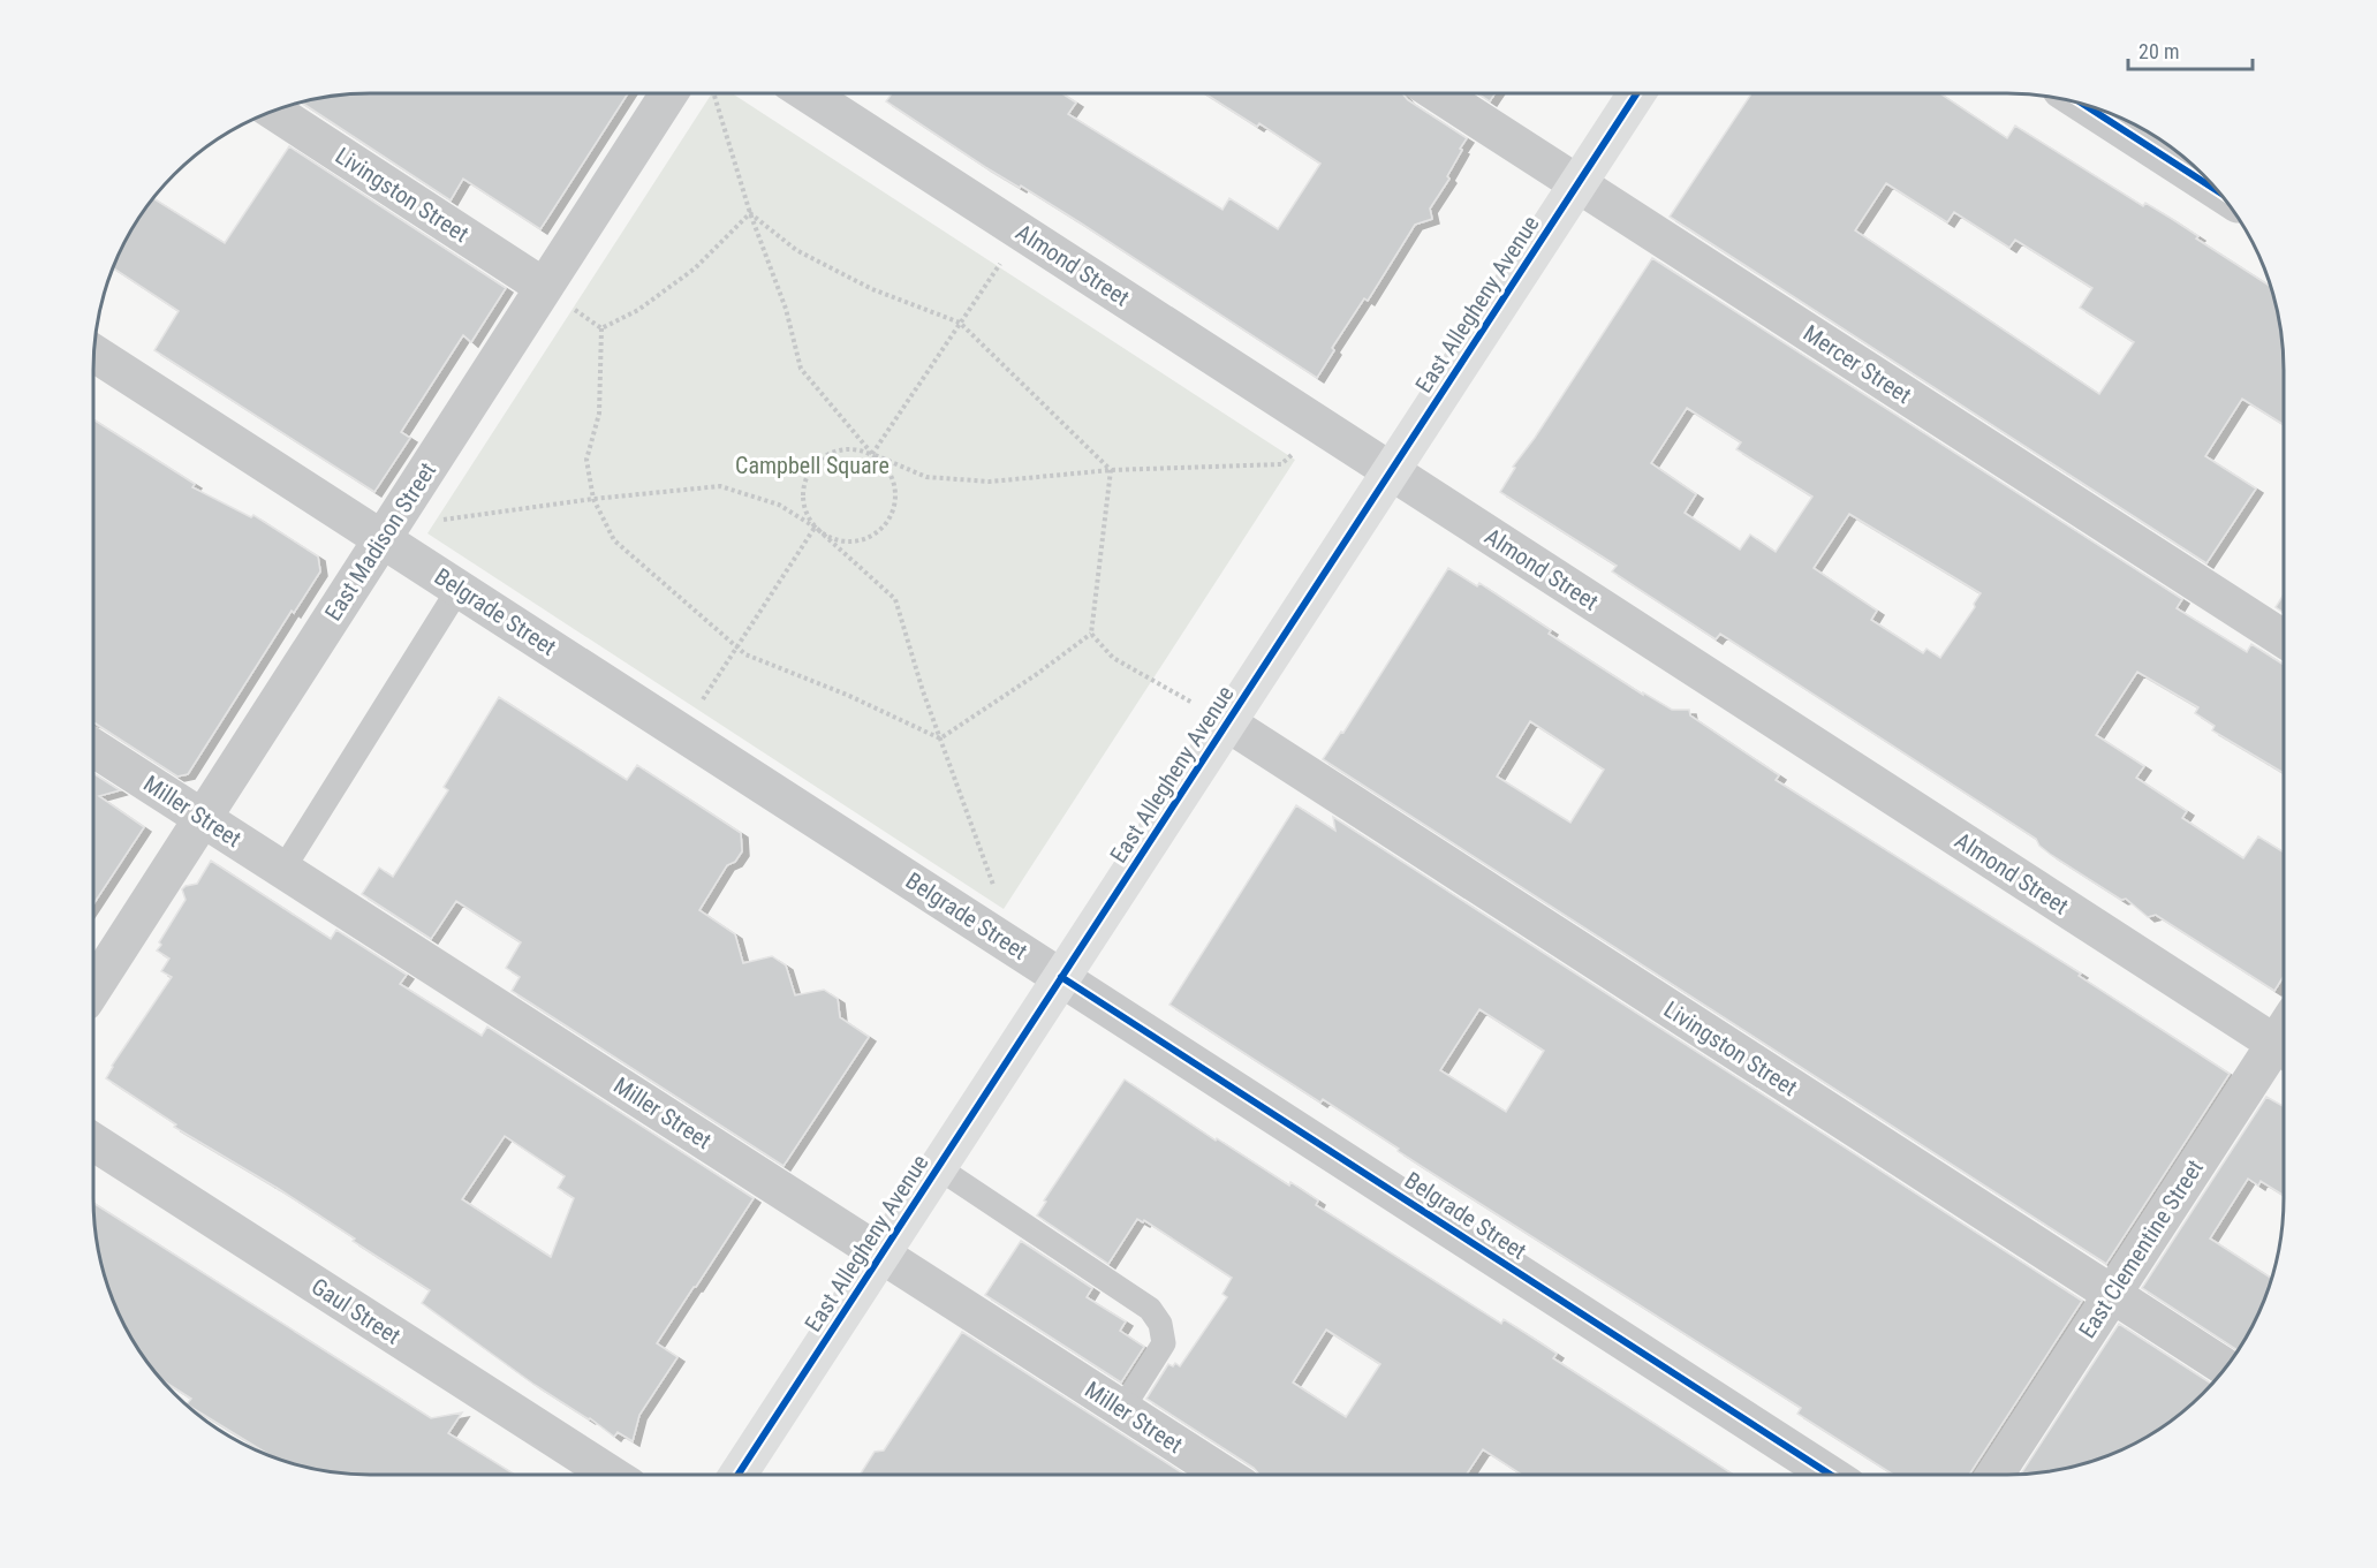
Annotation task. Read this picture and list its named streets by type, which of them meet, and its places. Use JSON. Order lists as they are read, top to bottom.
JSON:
{
  "streets": {
    "street": [
      "Livingston Street",
      "Almond Street",
      "East Allegheny Avenue",
      "Mercer Street",
      "East Madison Street",
      "Belgrade Street",
      "Miller Street",
      "East Clementine Street",
      "Gaul Street"
    ]
  },
  "crossings": [
    ["Livingston Street", "East Allegheny Avenue"],
    ["Livingston Street", "East Madison Street"],
    ["Livingston Street", "East Clementine Street"],
    ["Almond Street", "East Allegheny Avenue"],
    ["East Allegheny Avenue", "Mercer Street"],
    ["East Allegheny Avenue", "Belgrade Street"],
    ["East Allegheny Avenue", "Miller Street"],
    ["East Madison Street", "Belgrade Street"],
    ["East Madison Street", "Miller Street"]
  ],
  "parks": ["Campbell Square"],
  "scale_bar": "20 m"
}
